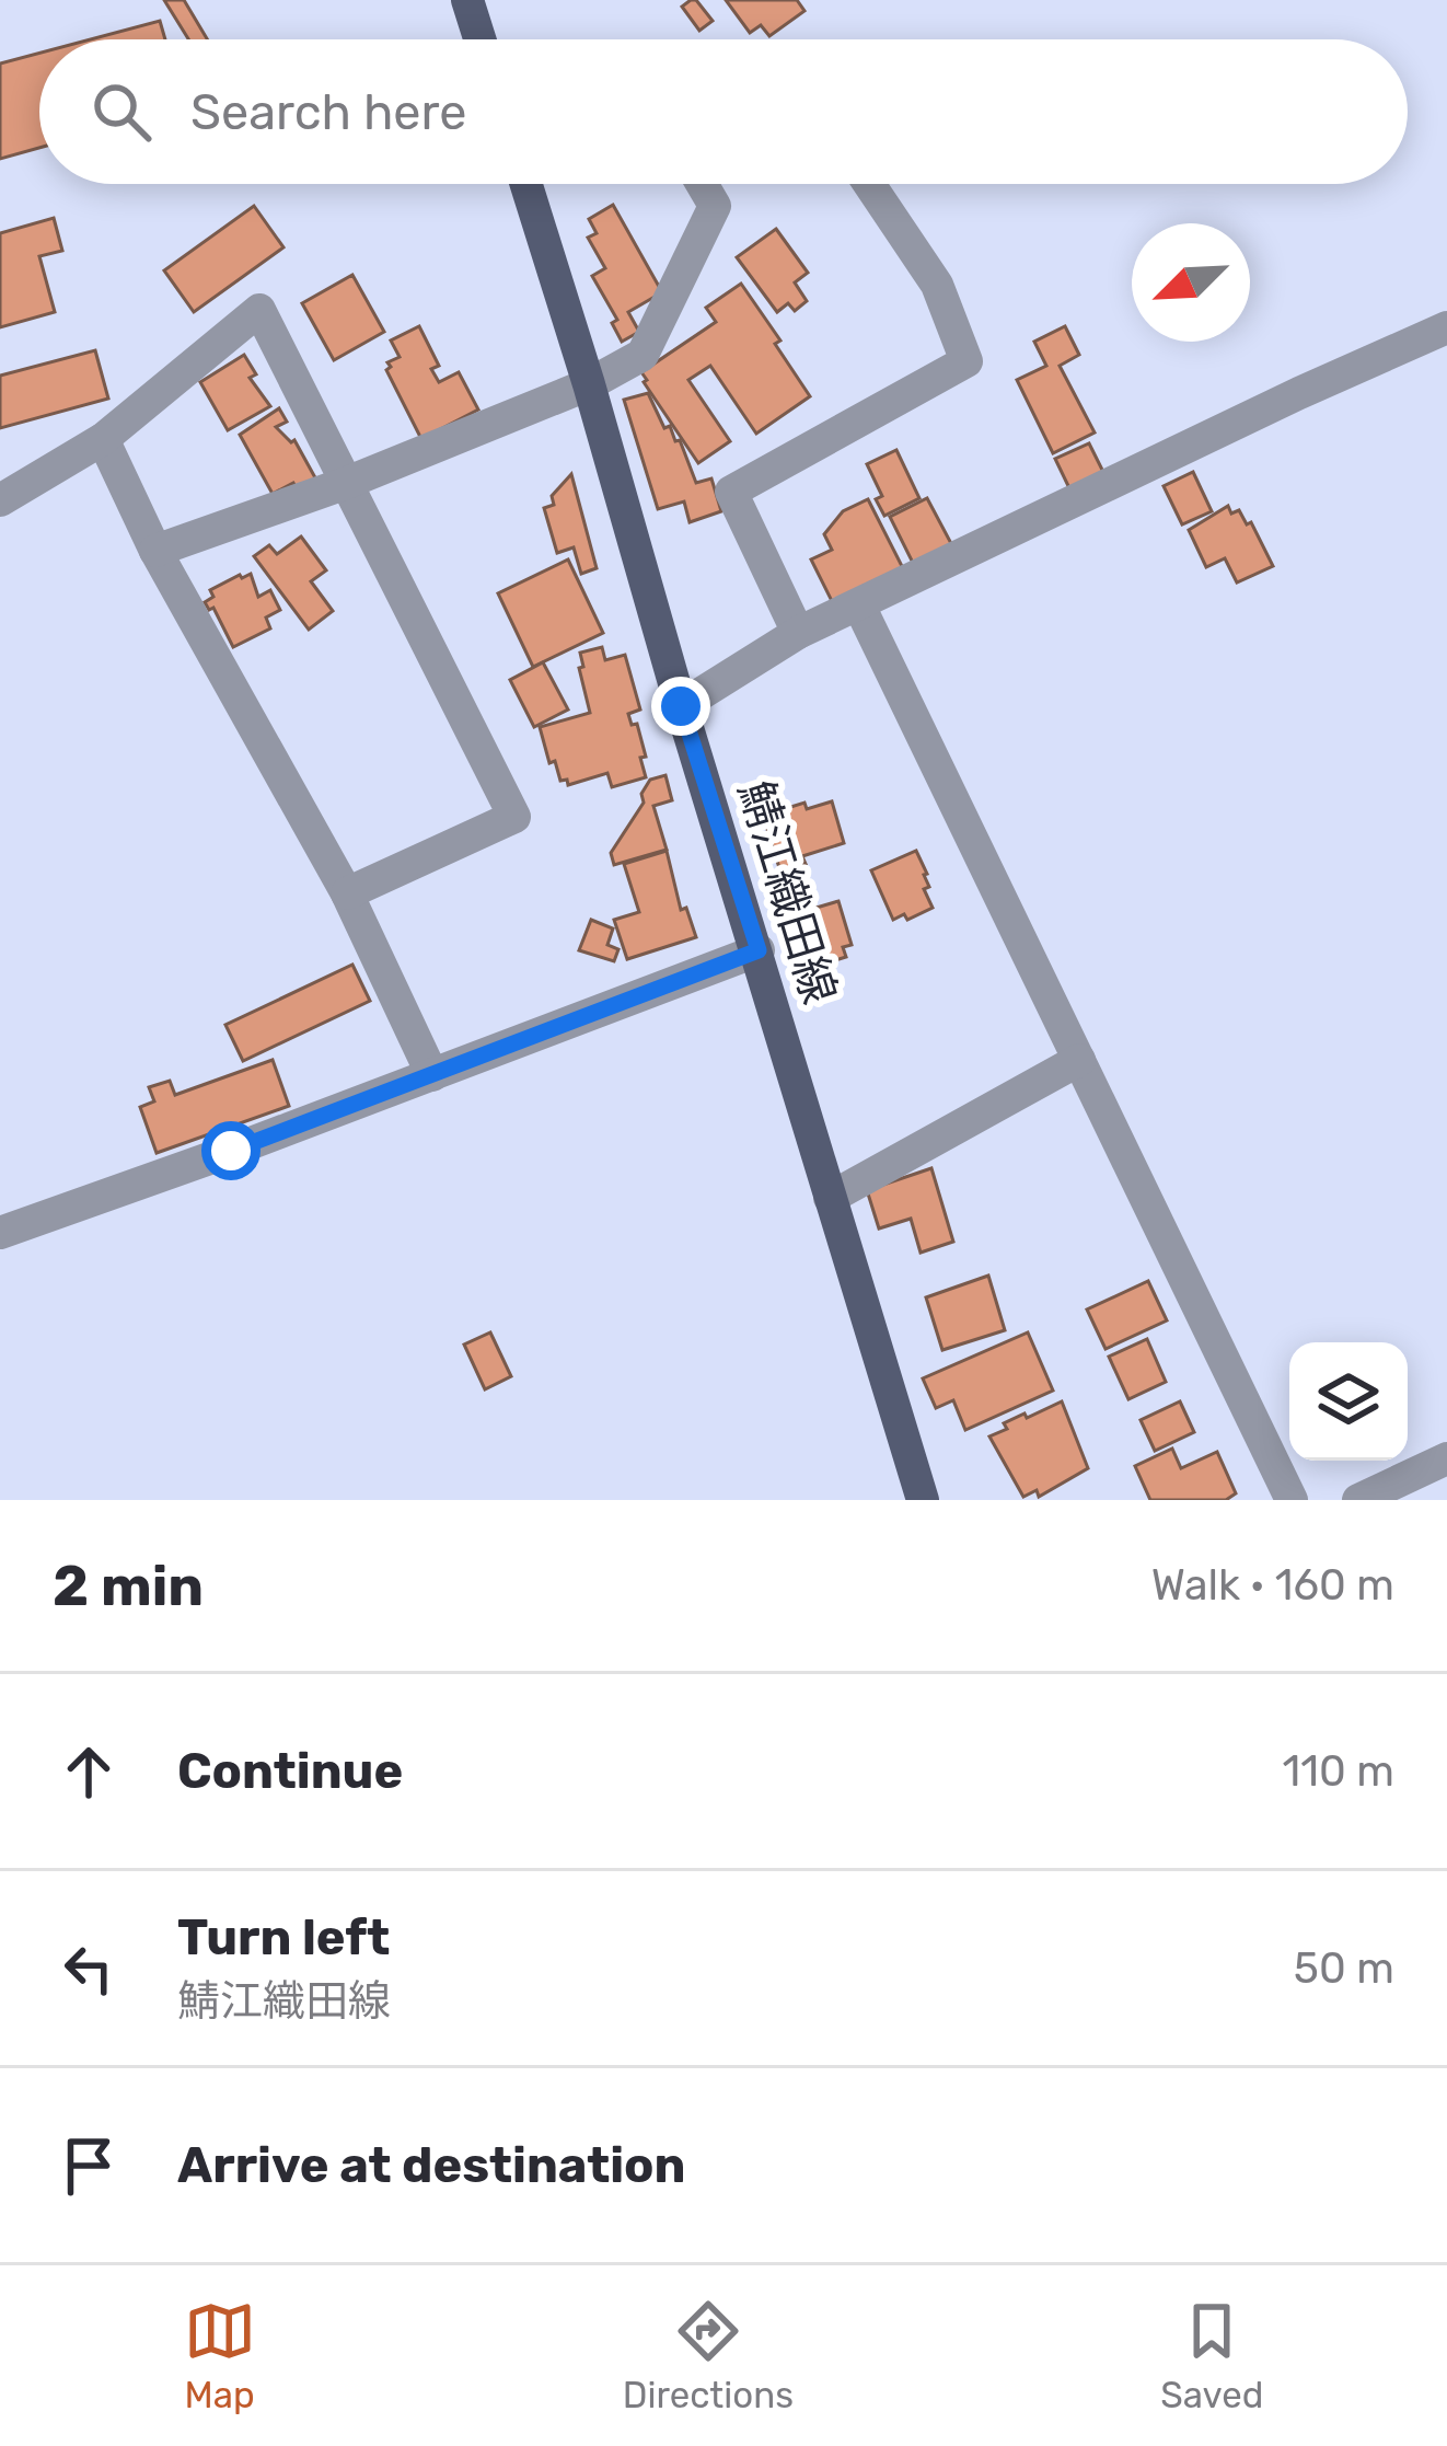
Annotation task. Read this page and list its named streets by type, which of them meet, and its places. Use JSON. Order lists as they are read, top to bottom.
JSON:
{
  "streets": {
    "main road": ["鯖江織田線"]
  },
  "north": "bottom left",
  "page": {
    "search": "Search here",
    "heading": ["2 min", "Walk · 160 m"],
    "list": [
      ["Continue", "110 m"],
      ["Turn left", "鯖江織田線", "50 m"],
      "Arrive at destination"
    ],
    "nav": ["Map", "Directions", "Saved"]
  }
}
